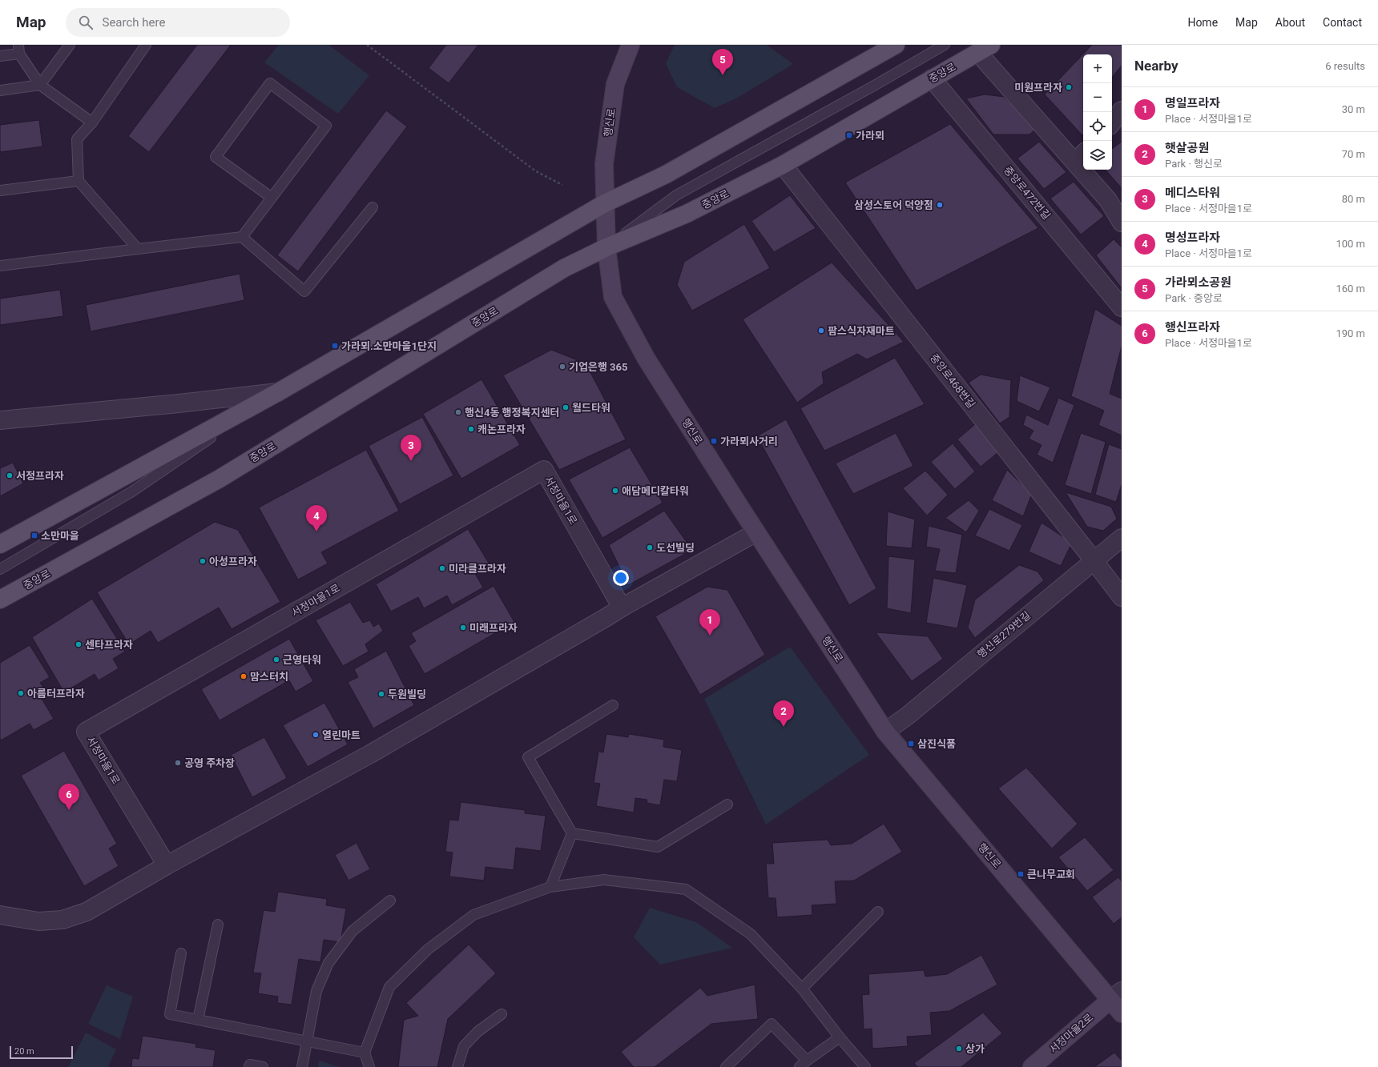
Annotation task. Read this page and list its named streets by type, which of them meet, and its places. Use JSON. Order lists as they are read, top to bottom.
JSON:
{
  "streets": {
    "main road": ["중앙로", "행신로", "서정마을2로"],
    "street": [
      "중앙로472번길",
      "중앙로468번길",
      "서정마을1로",
      "행신로279번길"
    ]
  },
  "crossings": [
    ["중앙로", "행신로"],
    ["중앙로", "중앙로472번길"],
    ["중앙로", "중앙로468번길"],
    ["행신로", "행신로279번길"],
    ["행신로", "서정마을2로"],
    ["중앙로468번길", "행신로279번길"]
  ],
  "places": {
    "other": [
      "미원프라자",
      "삼성스토어 덕양점",
      "팜스식자재마트",
      "기업은행 365",
      "월드타워",
      "행신4동 행정복지센터",
      "캐논프라자",
      "서정프라자",
      "애담메디칼타워",
      "도선빌딩",
      "아성프라자",
      "미라클프라자",
      "미래프라자",
      "센타프라자",
      "근영타워",
      "맘스터치",
      "아름터프라자",
      "두원빌딩",
      "열린마트",
      "공영 주차장",
      "상가"
    ],
    "transit": [
      "가라뫼",
      "가라뫼.소만마을1단지",
      "가라뫼사거리",
      "소만마을",
      "삼진식품",
      "큰나무교회"
    ]
  },
  "scale_bar": "20 m",
  "page": {
    "header": "Map",
    "search": "Search here",
    "nav": [
      "Home",
      "Map",
      "About",
      "Contact"
    ],
    "heading": ["Nearby", "6 results"],
    "pins": [
      "5",
      "3",
      "4",
      "1",
      "2",
      "6"
    ],
    "map_buttons": ["+", "−"],
    "list": [
      {
        "mark": "1",
        "name": "명일프라자",
        "note": "Place · 서정마을1로",
        "value": "30 m"
      },
      {
        "mark": "2",
        "name": "햇살공원",
        "note": "Park · 행신로",
        "value": "70 m"
      },
      {
        "mark": "3",
        "name": "메디스타워",
        "note": "Place · 서정마을1로",
        "value": "80 m"
      },
      {
        "mark": "4",
        "name": "명성프라자",
        "note": "Place · 서정마을1로",
        "value": "100 m"
      },
      {
        "mark": "5",
        "name": "가라뫼소공원",
        "note": "Park · 중앙로",
        "value": "160 m"
      },
      {
        "mark": "6",
        "name": "행신프라자",
        "note": "Place · 서정마을1로",
        "value": "190 m"
      }
    ],
    "scale": "20 m"
  }
}
